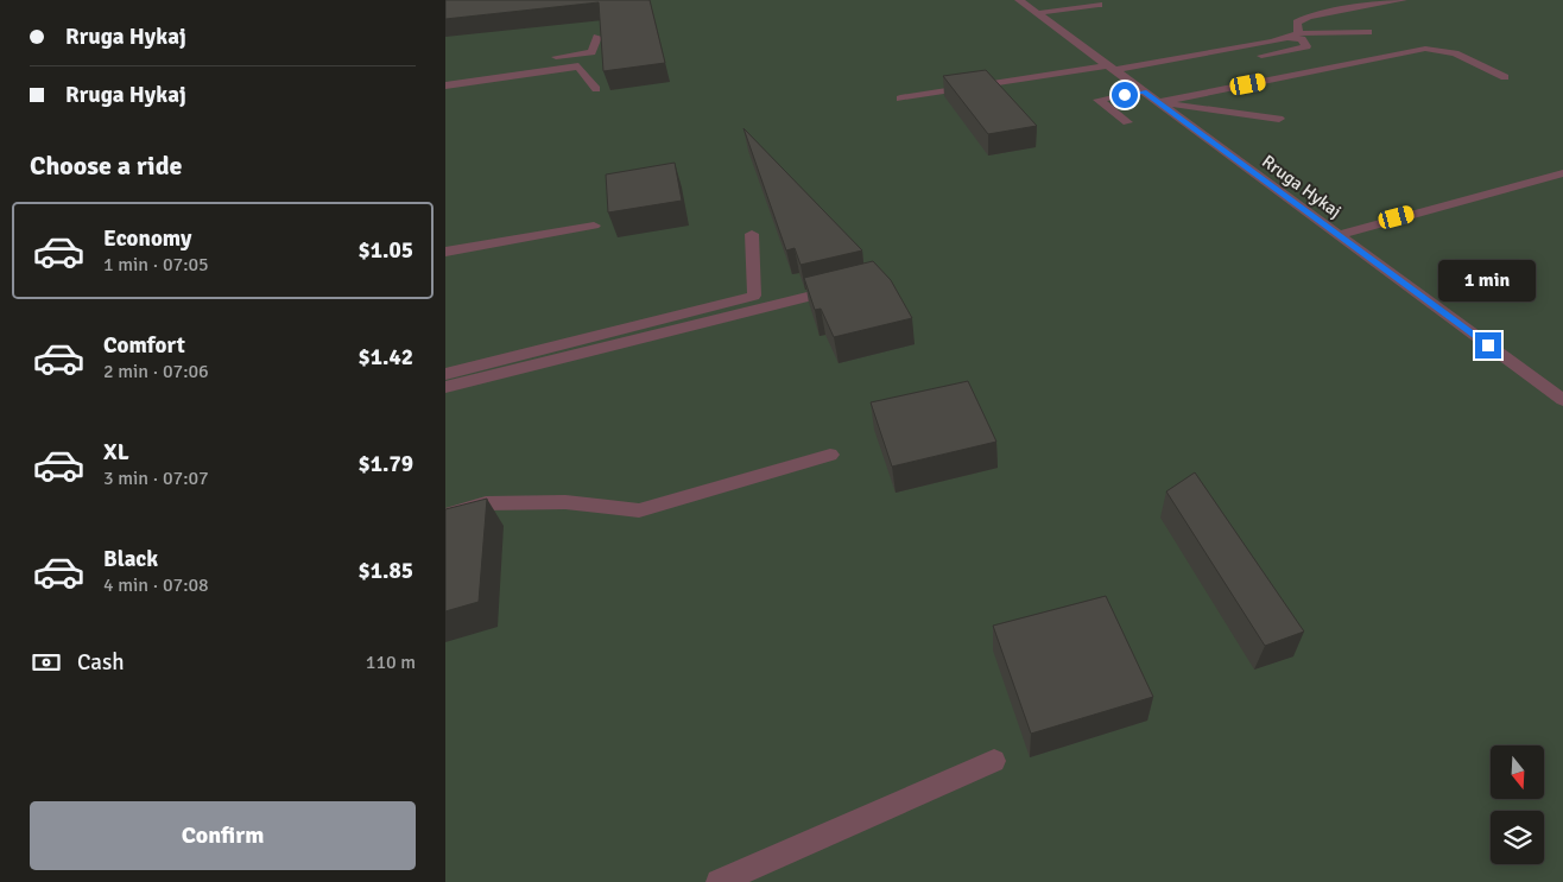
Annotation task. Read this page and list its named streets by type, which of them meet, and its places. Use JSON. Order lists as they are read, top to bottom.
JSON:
{
  "streets": {
    "street": ["Rruga Hykaj"]
  },
  "north": "bottom",
  "page": {
    "banner": ["Rruga Hykaj", "Rruga Hykaj"],
    "heading": "Choose a ride",
    "list": [
      {
        "name": "Economy",
        "note": "1 min · 07:05",
        "value": "$1.05"
      },
      {
        "name": "Comfort",
        "note": "2 min · 07:06",
        "value": "$1.42"
      },
      {
        "name": "XL",
        "note": "3 min · 07:07",
        "value": "$1.79"
      },
      {
        "name": "Black",
        "note": "4 min · 07:08",
        "value": "$1.85"
      }
    ],
    "bubble": "1 min",
    "pay": ["Cash", "110 m"],
    "buttons": "Confirm"
  }
}
